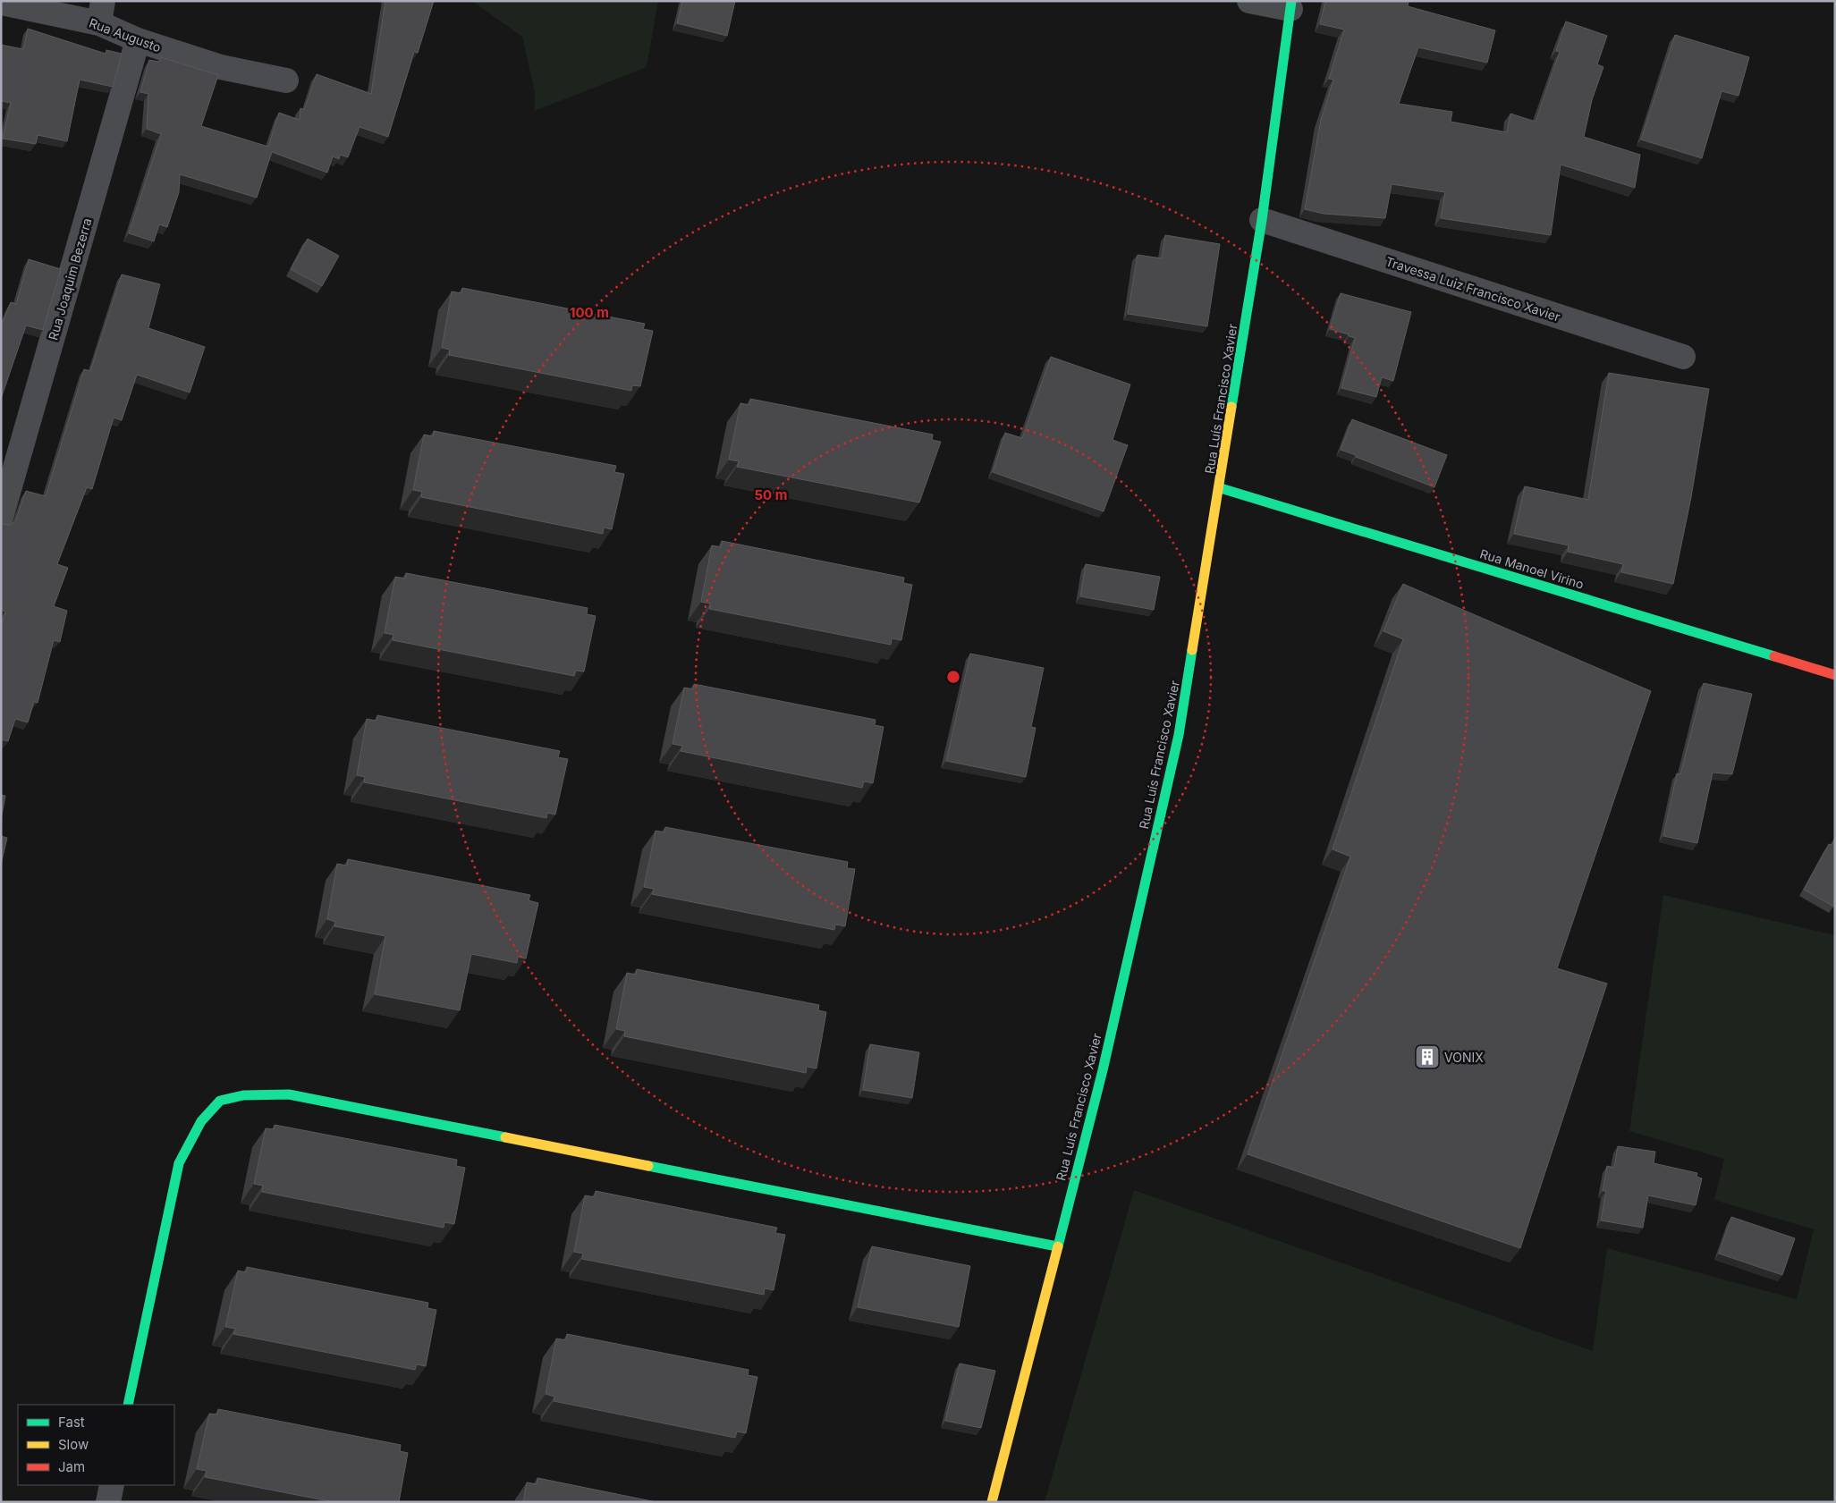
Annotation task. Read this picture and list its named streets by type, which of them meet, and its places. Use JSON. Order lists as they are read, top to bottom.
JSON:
{
  "streets": {
    "street": [
      "Rua Augusto",
      "Rua Joaquim Bezerra",
      "Travessa Luiz Francisco Xavier",
      "Rua Luís Francisco Xavier",
      "Rua Manoel Virino"
    ]
  },
  "crossings": [
    ["Rua Augusto", "Rua Joaquim Bezerra"],
    ["Travessa Luiz Francisco Xavier", "Rua Luís Francisco Xavier"],
    ["Rua Luís Francisco Xavier", "Rua Manoel Virino"]
  ],
  "places": {
    "building": ["VONIX"]
  },
  "legend": ["Fast", "Slow", "Jam"],
  "rings": ["100 m", "50 m"]
}
